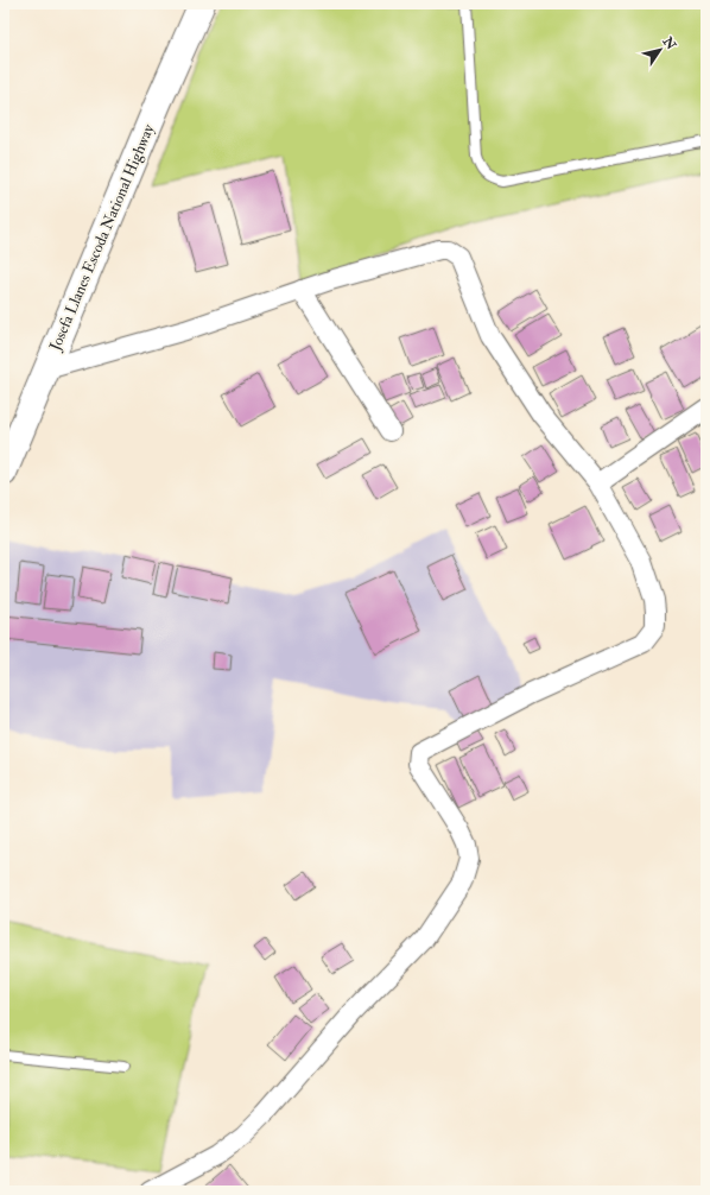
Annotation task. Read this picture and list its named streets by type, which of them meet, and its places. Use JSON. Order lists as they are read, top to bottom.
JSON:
{
  "streets": {
    "main road": ["Josefa Llanes Escoda National Highway"]
  },
  "north": "top right"
}
